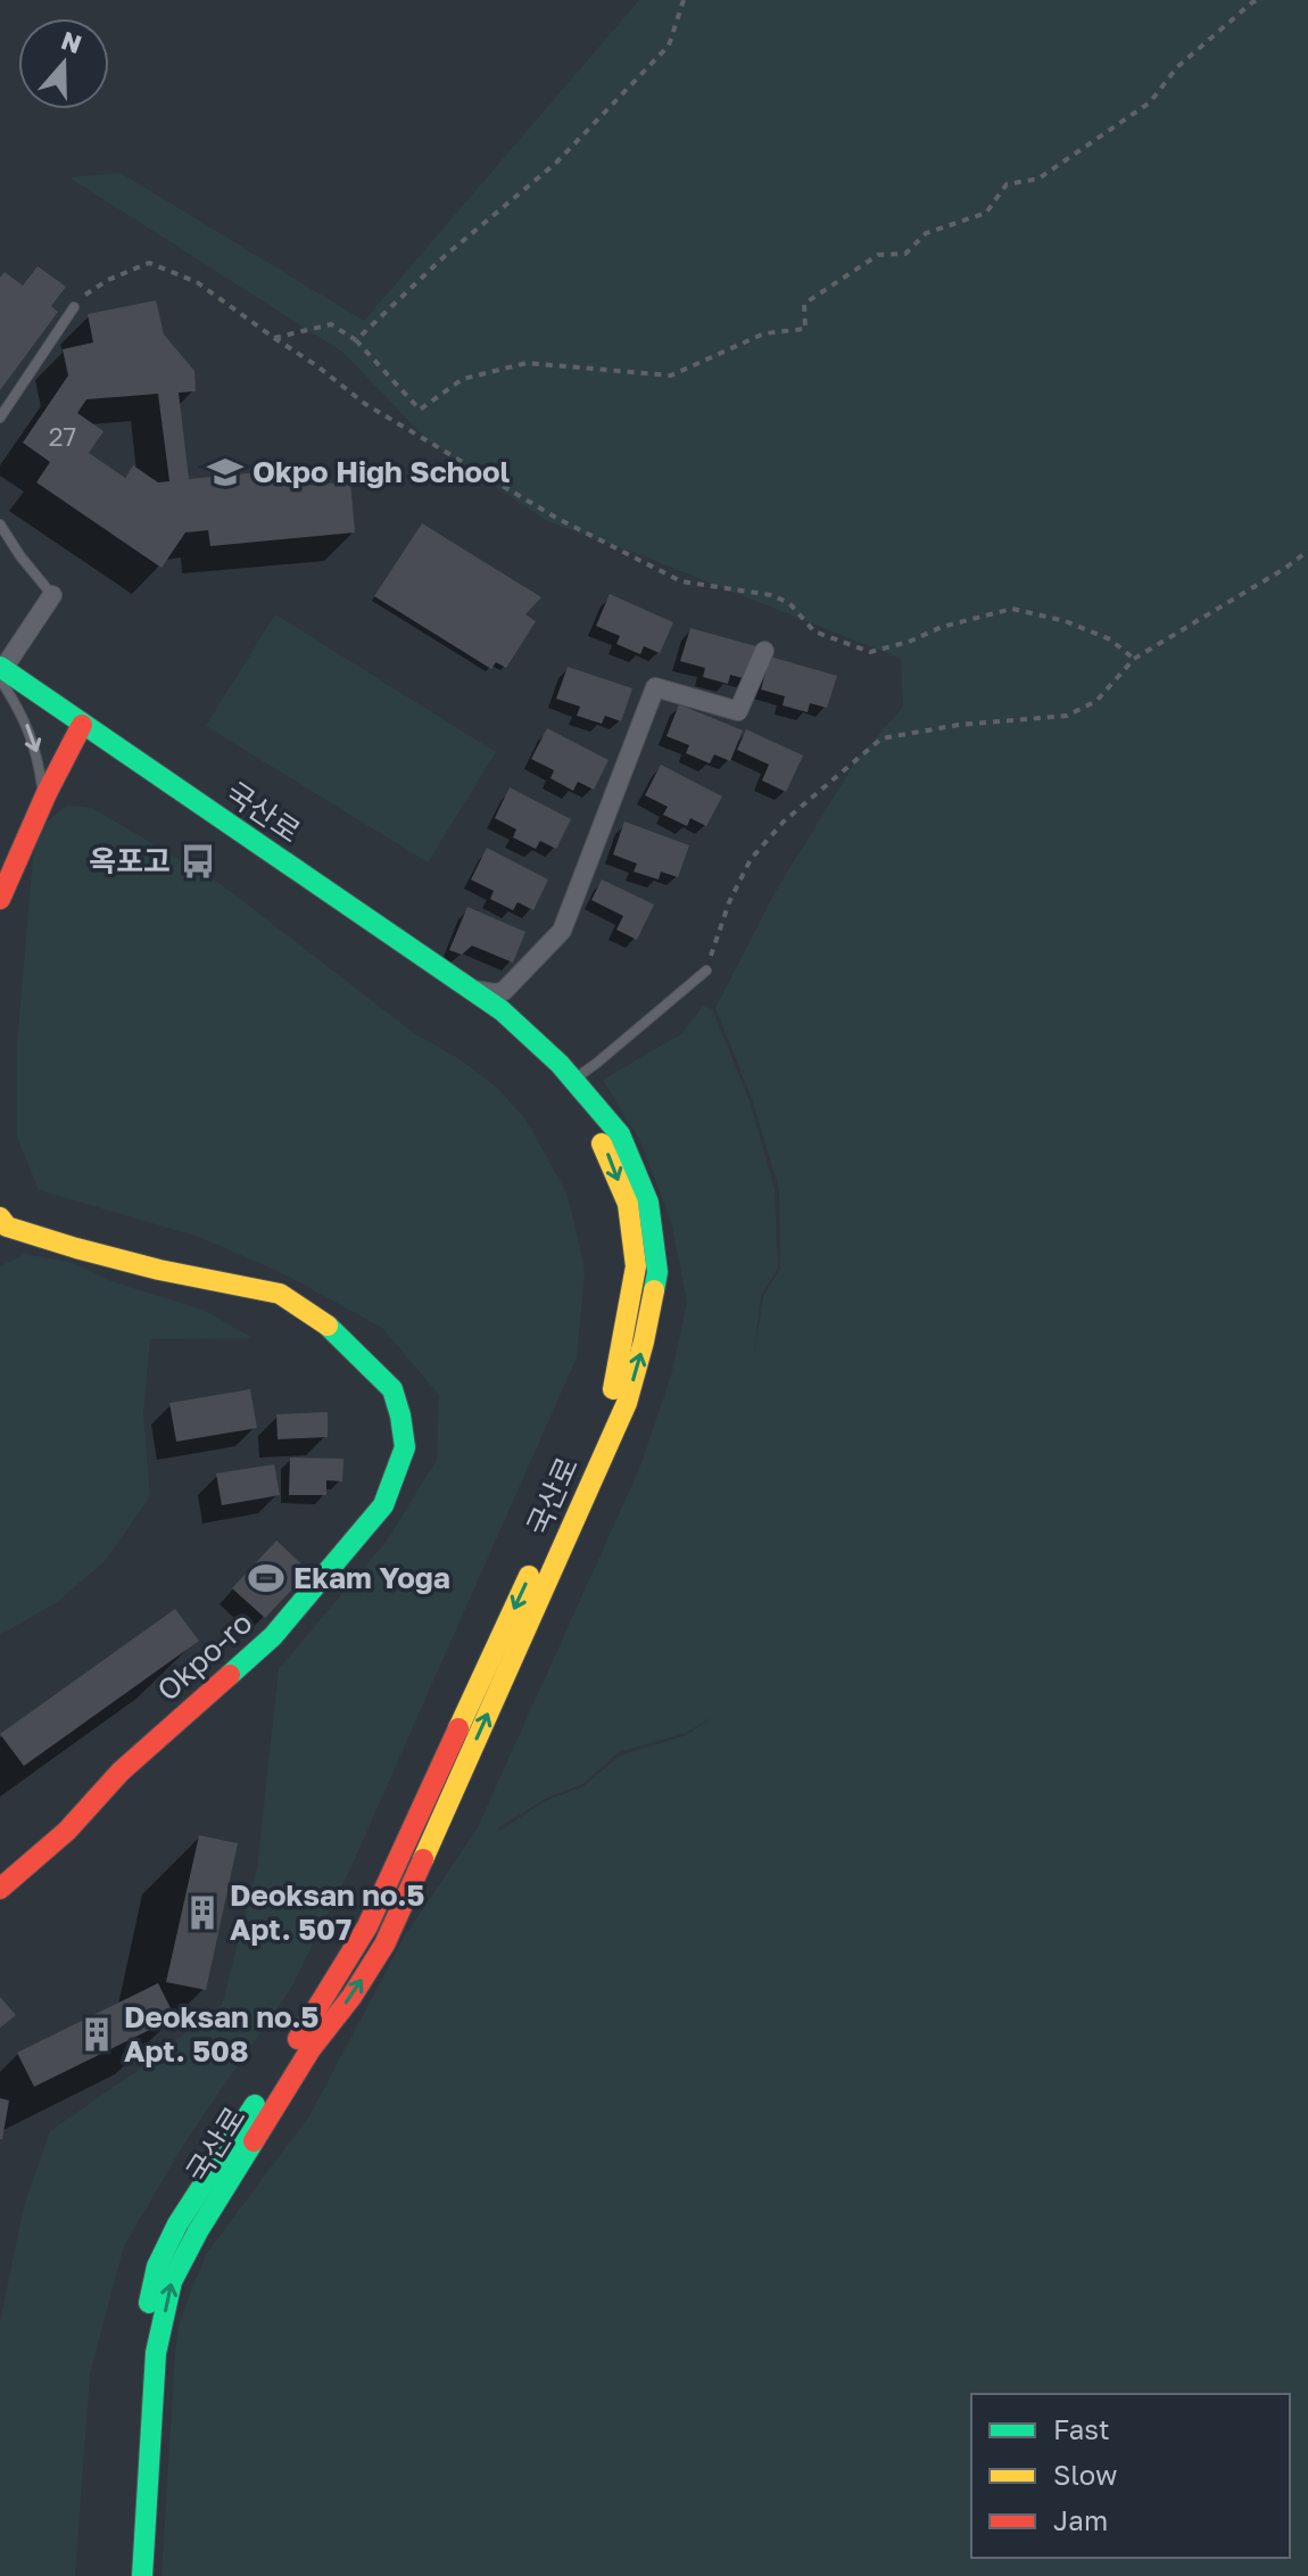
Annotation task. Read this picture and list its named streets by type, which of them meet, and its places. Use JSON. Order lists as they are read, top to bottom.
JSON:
{
  "streets": {
    "street": ["국산로", "Okpo-ro"]
  },
  "places": {
    "school or university": ["Okpo High School"],
    "bus stop": ["옥포고"],
    "sports": ["Ekam Yoga"],
    "building": ["Deoksan no.5 Apt. 507", "Deoksan no.5 Apt. 508"]
  },
  "house_numbers": ["27"],
  "legend": ["Fast", "Slow", "Jam"],
  "north": "top"
}
